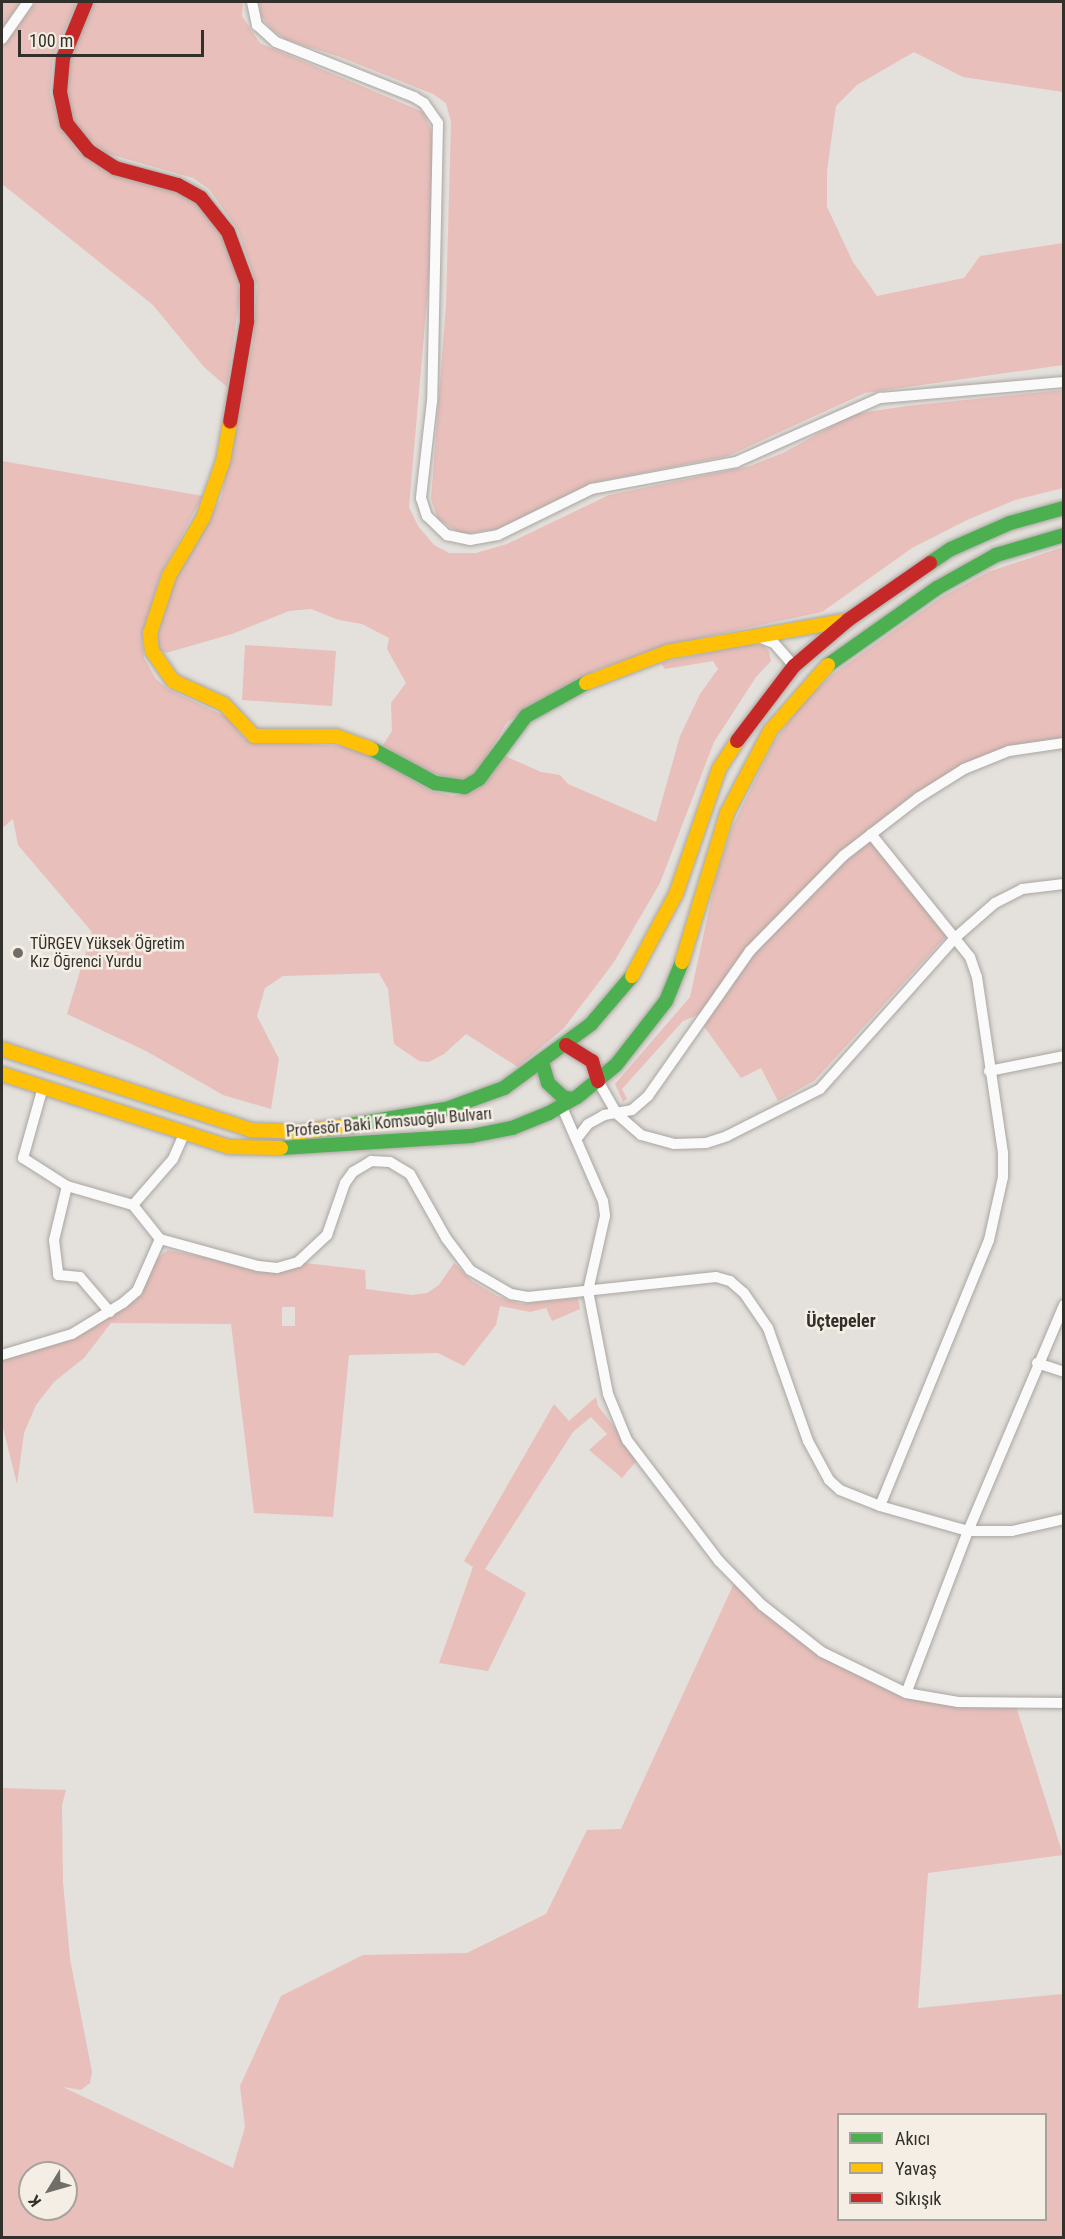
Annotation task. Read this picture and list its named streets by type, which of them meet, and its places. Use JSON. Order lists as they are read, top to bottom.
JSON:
{
  "streets": {
    "main road": ["Profesör Baki Komsuoğlu Bulvarı"]
  },
  "districts": ["Üçtepeler"],
  "places": ["TÜRGEV Yüksek Öğretim Kız Öğrenci Yurdu"],
  "legend": ["Akıcı", "Yavaş", "Sıkışık"],
  "scale_bar": "100 m",
  "north": "bottom left"
}
